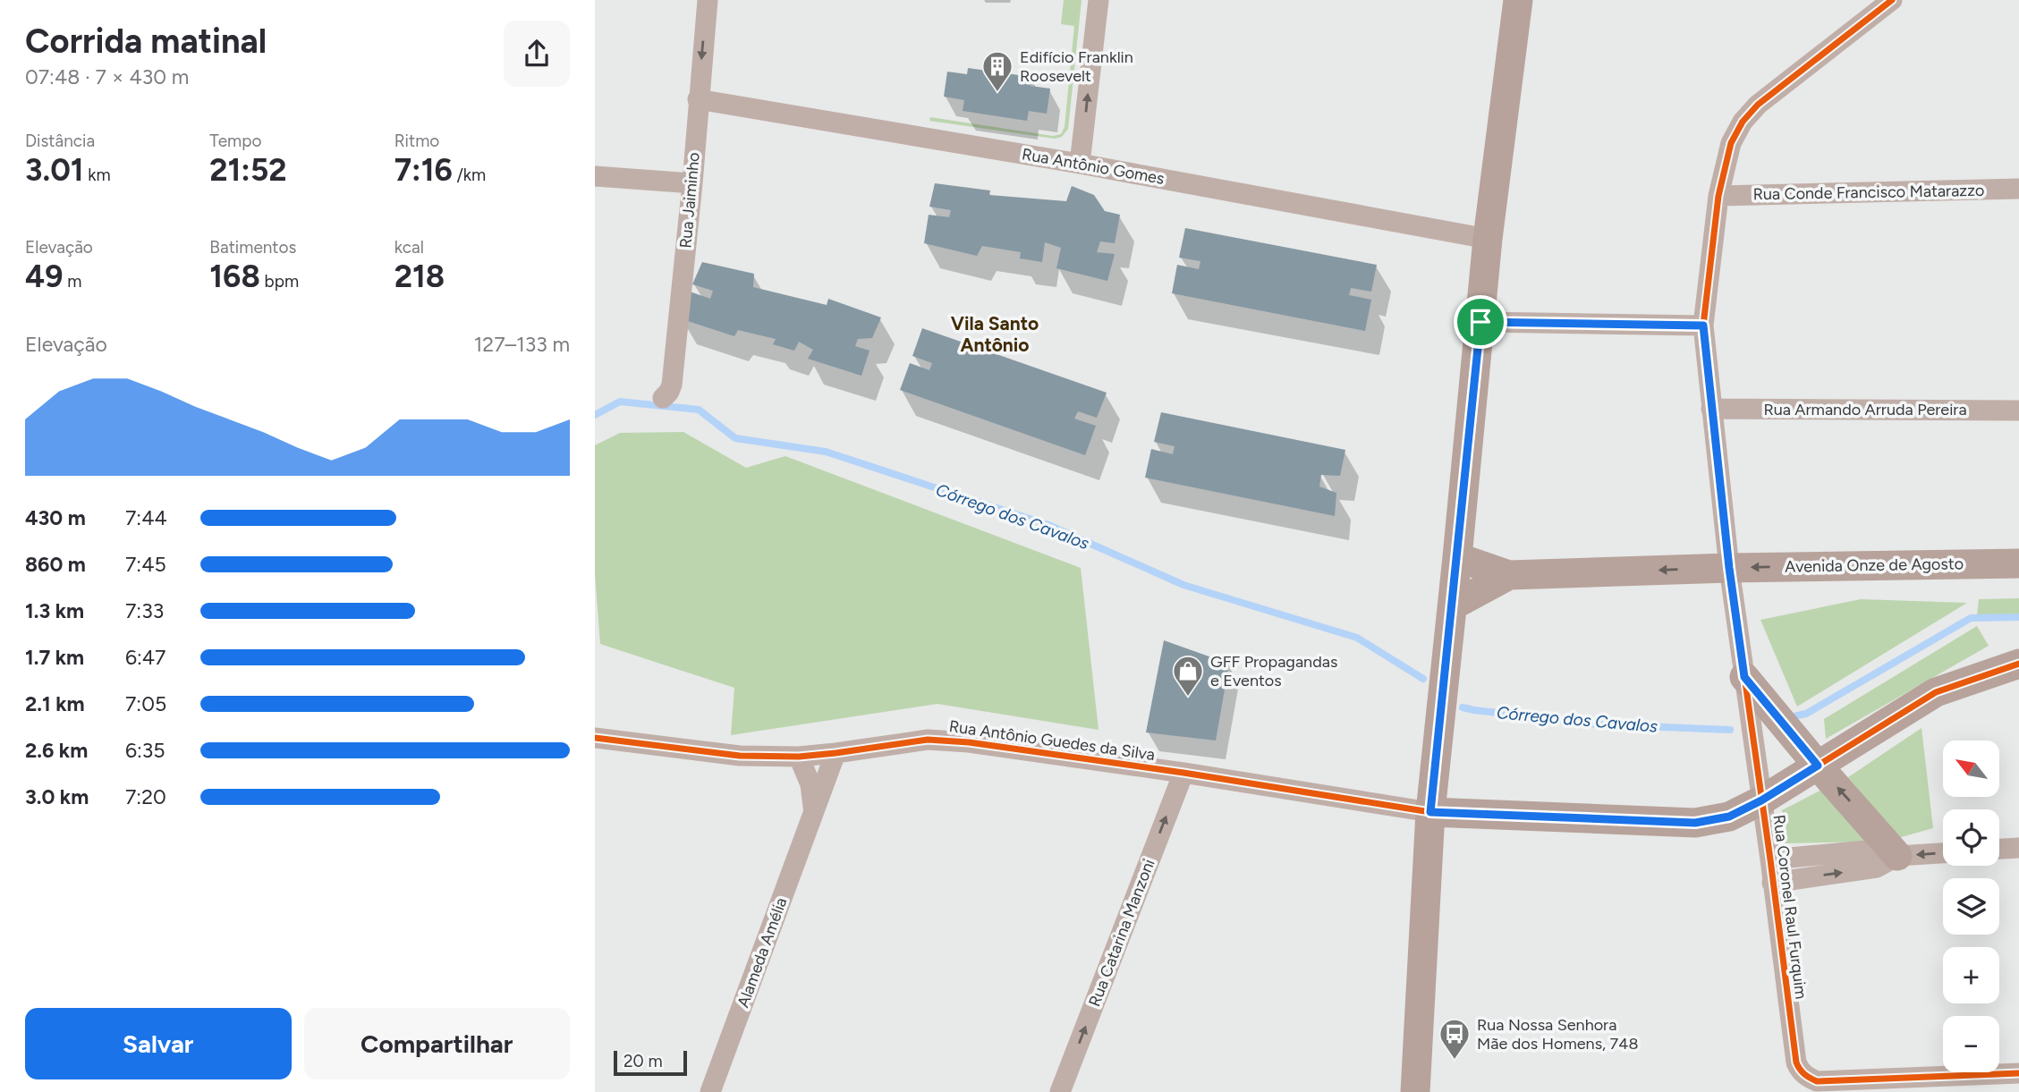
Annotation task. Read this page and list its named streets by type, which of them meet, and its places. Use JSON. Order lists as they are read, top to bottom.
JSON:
{
  "streets": {
    "street": [
      "Rua Antônio Gomes",
      "Rua Conde Francisco Matarazzo",
      "Rua Jaiminho",
      "Rua Armando Arruda Pereira",
      "Avenida Onze de Agosto",
      "Rua Antônio Guedes da Silva",
      "Rua Coronel Raul Furquim",
      "Rua Catarina Manzoni",
      "Alameda Amélia"
    ]
  },
  "crossings": [
    ["Rua Antônio Gomes", "Rua Jaiminho"],
    ["Rua Conde Francisco Matarazzo", "Rua Coronel Raul Furquim"],
    ["Rua Armando Arruda Pereira", "Rua Coronel Raul Furquim"],
    ["Avenida Onze de Agosto", "Rua Coronel Raul Furquim"],
    ["Rua Antônio Guedes da Silva", "Rua Catarina Manzoni"],
    ["Rua Antônio Guedes da Silva", "Alameda Amélia"]
  ],
  "one_way": ["Rua Catarina Manzoni"],
  "districts": ["Vila Santo Antônio"],
  "water": ["Córrego dos Cavalos"],
  "places": {
    "building": ["Edifício Franklin Roosevelt"],
    "shop": ["GFF Propagandas e Eventos"],
    "bus stop": ["Rua Nossa Senhora Mãe dos Homens, 748"]
  },
  "scale_bar": "20 m",
  "north": "top left",
  "page": {
    "heading": ["Corrida matinal", "07:48 · 7 × 430 m"],
    "stats": [
      ["Distância", "3.01 km"],
      ["Tempo", "21:52"],
      ["Ritmo", "7:16 /km"],
      ["Elevação", "49 m"],
      ["Batimentos", "168 bpm"],
      ["kcal", "218"]
    ],
    "chart": ["Elevação", "127–133 m"],
    "list": [
      {
        "name": "430 m",
        "note": "7:44"
      },
      {
        "name": "860 m",
        "note": "7:45"
      },
      {
        "name": "1.3 km",
        "note": "7:33"
      },
      {
        "name": "1.7 km",
        "note": "6:47"
      },
      {
        "name": "2.1 km",
        "note": "7:05"
      },
      {
        "name": "2.6 km",
        "note": "6:35"
      },
      {
        "name": "3.0 km",
        "note": "7:20"
      }
    ],
    "map_buttons": ["+", "−"],
    "buttons": ["Salvar", "Compartilhar"],
    "scale": "20 m"
  }
}
